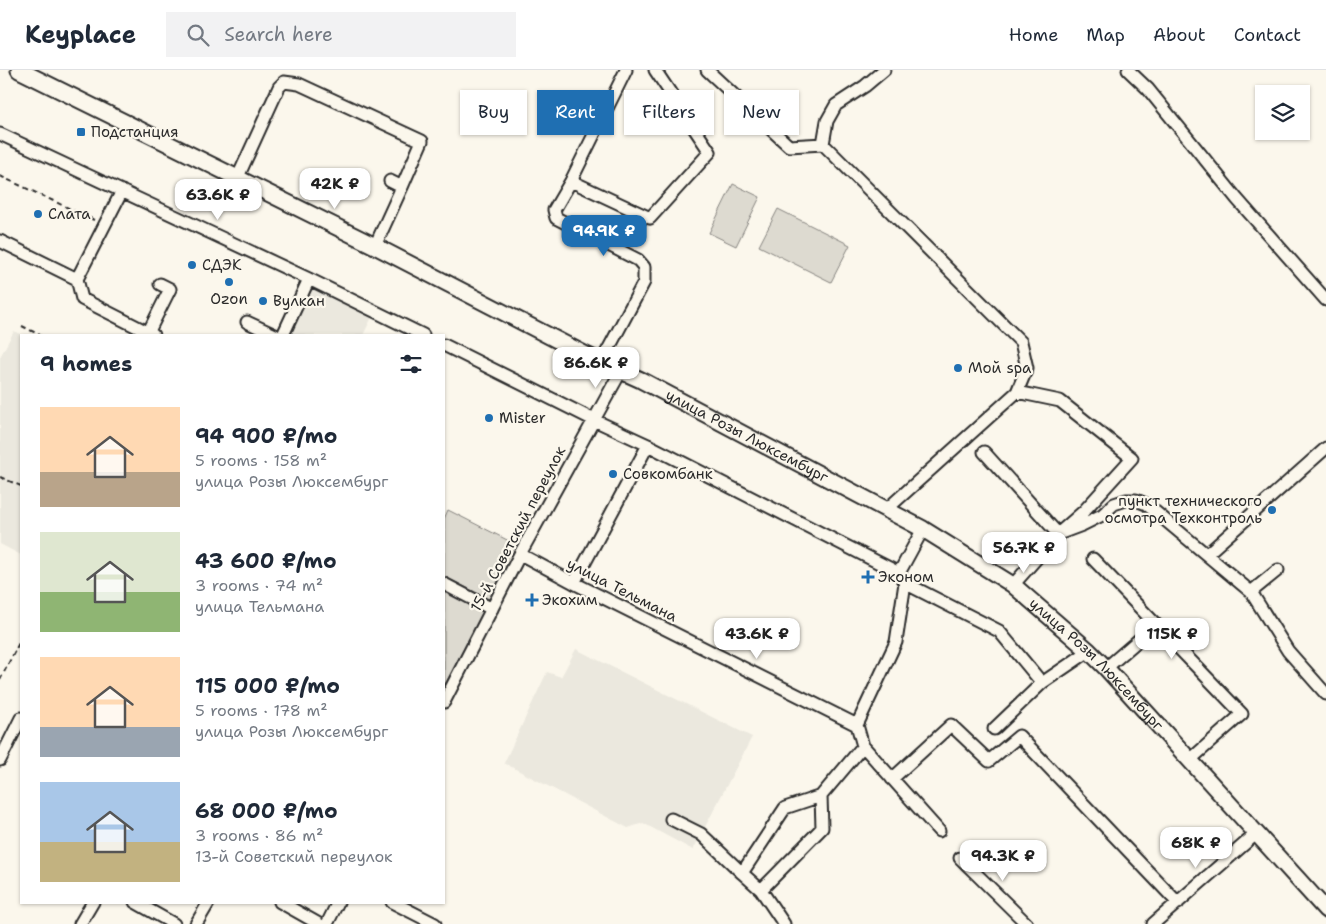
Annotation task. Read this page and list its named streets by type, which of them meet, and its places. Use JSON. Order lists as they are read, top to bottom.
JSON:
{
  "streets": {
    "main road": ["улица Розы Люксембург"],
    "street": ["15-й Советский переулок", "улица Тельмана"]
  },
  "crossings": [
    ["улица Розы Люксембург", "15-й Советский переулок"],
    ["15-й Советский переулок", "улица Тельмана"]
  ],
  "places": {
    "transit": ["Подстанция"],
    "other": [
      "Слата",
      "СДЭК",
      "Ozon",
      "Вулкан",
      "Мой spa",
      "Mister",
      "Совкомбанк",
      "пункт технического осмотра Техконтроль"
    ],
    "health": ["Эконом", "Экохим"]
  },
  "page": {
    "header": "Keyplace",
    "search": "Search here",
    "nav": [
      "Home",
      "Map",
      "About",
      "Contact"
    ],
    "chip": [
      "Buy",
      "Rent",
      "Filters",
      "New"
    ],
    "price": [
      "42K ₽",
      "63.6K ₽",
      "94.9K ₽",
      "86.6K ₽",
      "56.7K ₽",
      "43.6K ₽",
      "115K ₽",
      "68K ₽",
      "94.3K ₽"
    ],
    "heading": "9 homes",
    "list": [
      {
        "name": "94 900 ₽/mo",
        "note": "5 rooms · 158 m² · улица Розы Люксембург"
      },
      {
        "name": "43 600 ₽/mo",
        "note": "3 rooms · 74 m² · улица Тельмана"
      },
      {
        "name": "115 000 ₽/mo",
        "note": "5 rooms · 178 m² · улица Розы Люксембург"
      },
      {
        "name": "68 000 ₽/mo",
        "note": "3 rooms · 86 m² · 13-й Советский переулок"
      }
    ]
  }
}
